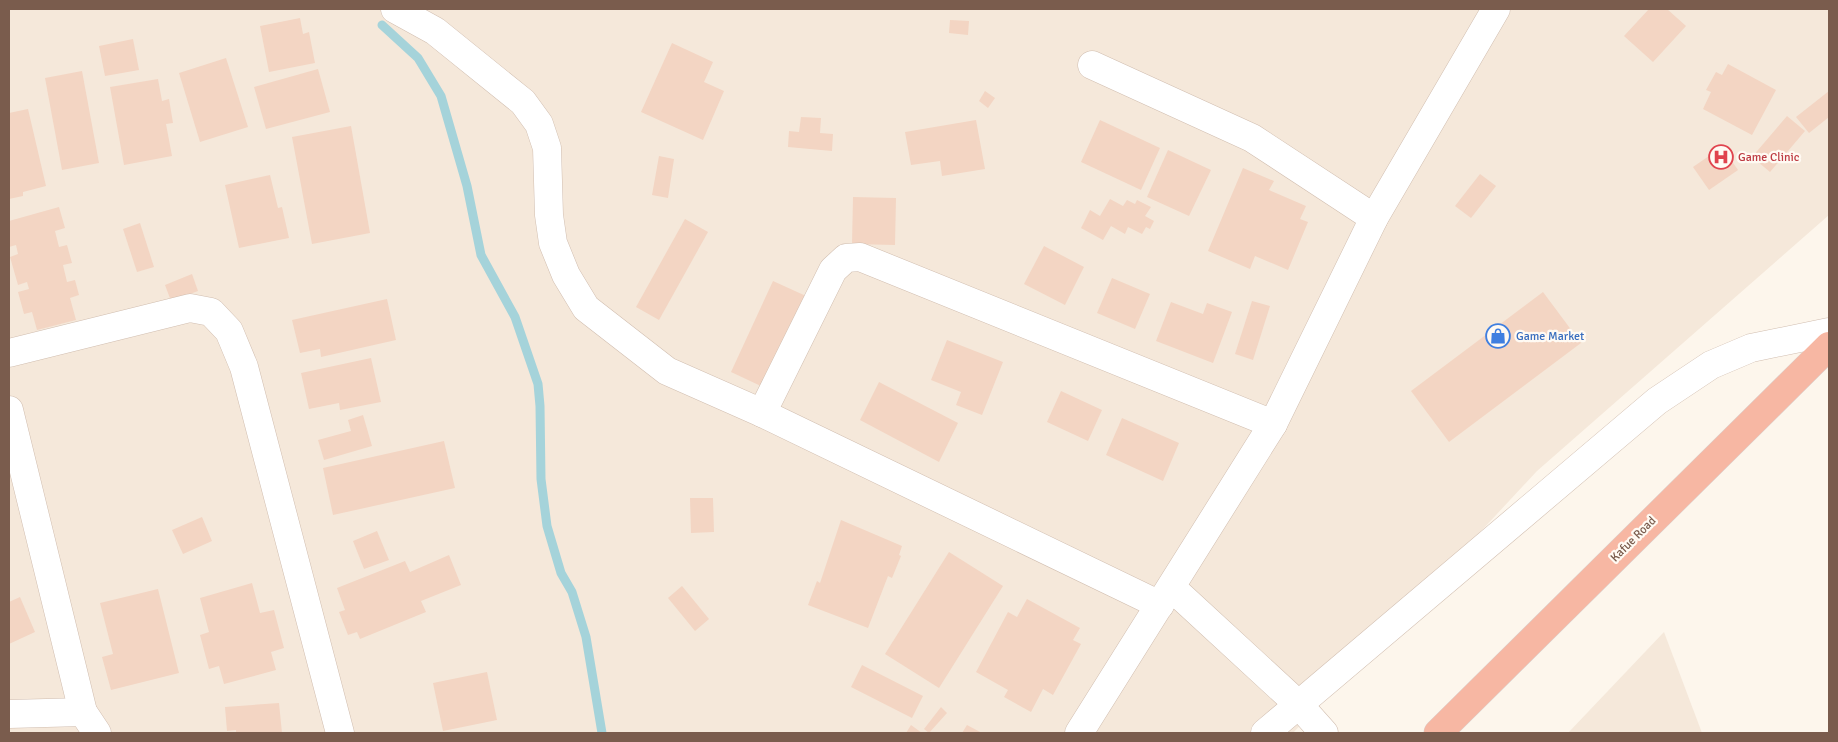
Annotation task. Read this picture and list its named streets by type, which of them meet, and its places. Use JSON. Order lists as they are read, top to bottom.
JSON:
{
  "streets": {
    "highway": ["Kafue Road"]
  },
  "places": {
    "hospital": ["Game Clinic"],
    "shop": ["Game Market"]
  }
}
